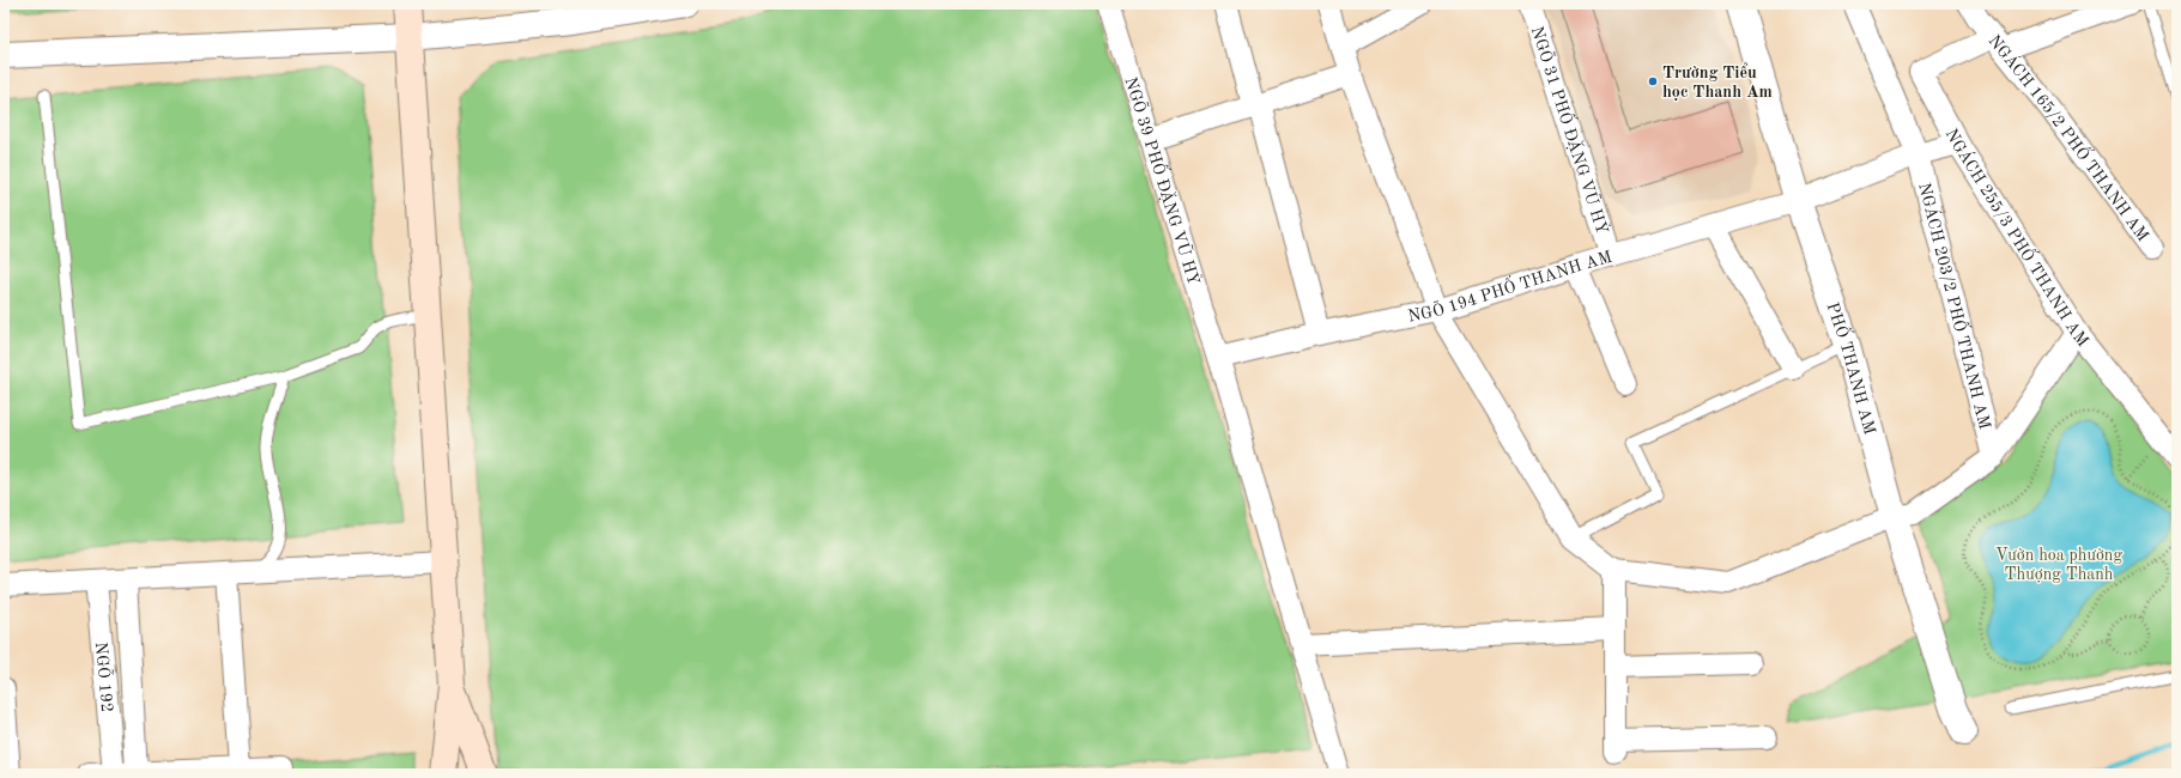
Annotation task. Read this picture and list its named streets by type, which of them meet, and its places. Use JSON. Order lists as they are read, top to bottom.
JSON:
{
  "streets": {
    "street": [
      "NGÕ 31 PHỐ ĐẶNG VŨ HỶ",
      "NGÁCH 165/2 PHỐ THANH AM",
      "NGÕ 39 PHỐ ĐẶNG VŨ HỶ",
      "NGÁCH 255/3 PHỐ THANH AM",
      "NGÕ 194 PHỐ THANH AM",
      "NGÁCH 203/2 PHỐ THANH AM",
      "PHỐ THANH AM",
      "NGÕ 192"
    ]
  },
  "crossings": [
    ["NGÕ 31 PHỐ ĐẶNG VŨ HỶ", "NGÕ 194 PHỐ THANH AM"],
    ["NGÁCH 165/2 PHỐ THANH AM", "NGÁCH 255/3 PHỐ THANH AM"],
    ["NGÕ 39 PHỐ ĐẶNG VŨ HỶ", "NGÕ 194 PHỐ THANH AM"],
    ["NGÁCH 255/3 PHỐ THANH AM", "NGÕ 194 PHỐ THANH AM"],
    ["NGÕ 194 PHỐ THANH AM", "NGÁCH 203/2 PHỐ THANH AM"],
    ["NGÕ 194 PHỐ THANH AM", "PHỐ THANH AM"]
  ],
  "parks": ["Vườn hoa phường Thượng Thanh"],
  "places": ["Trường Tiểu học Thanh Am"]
}
